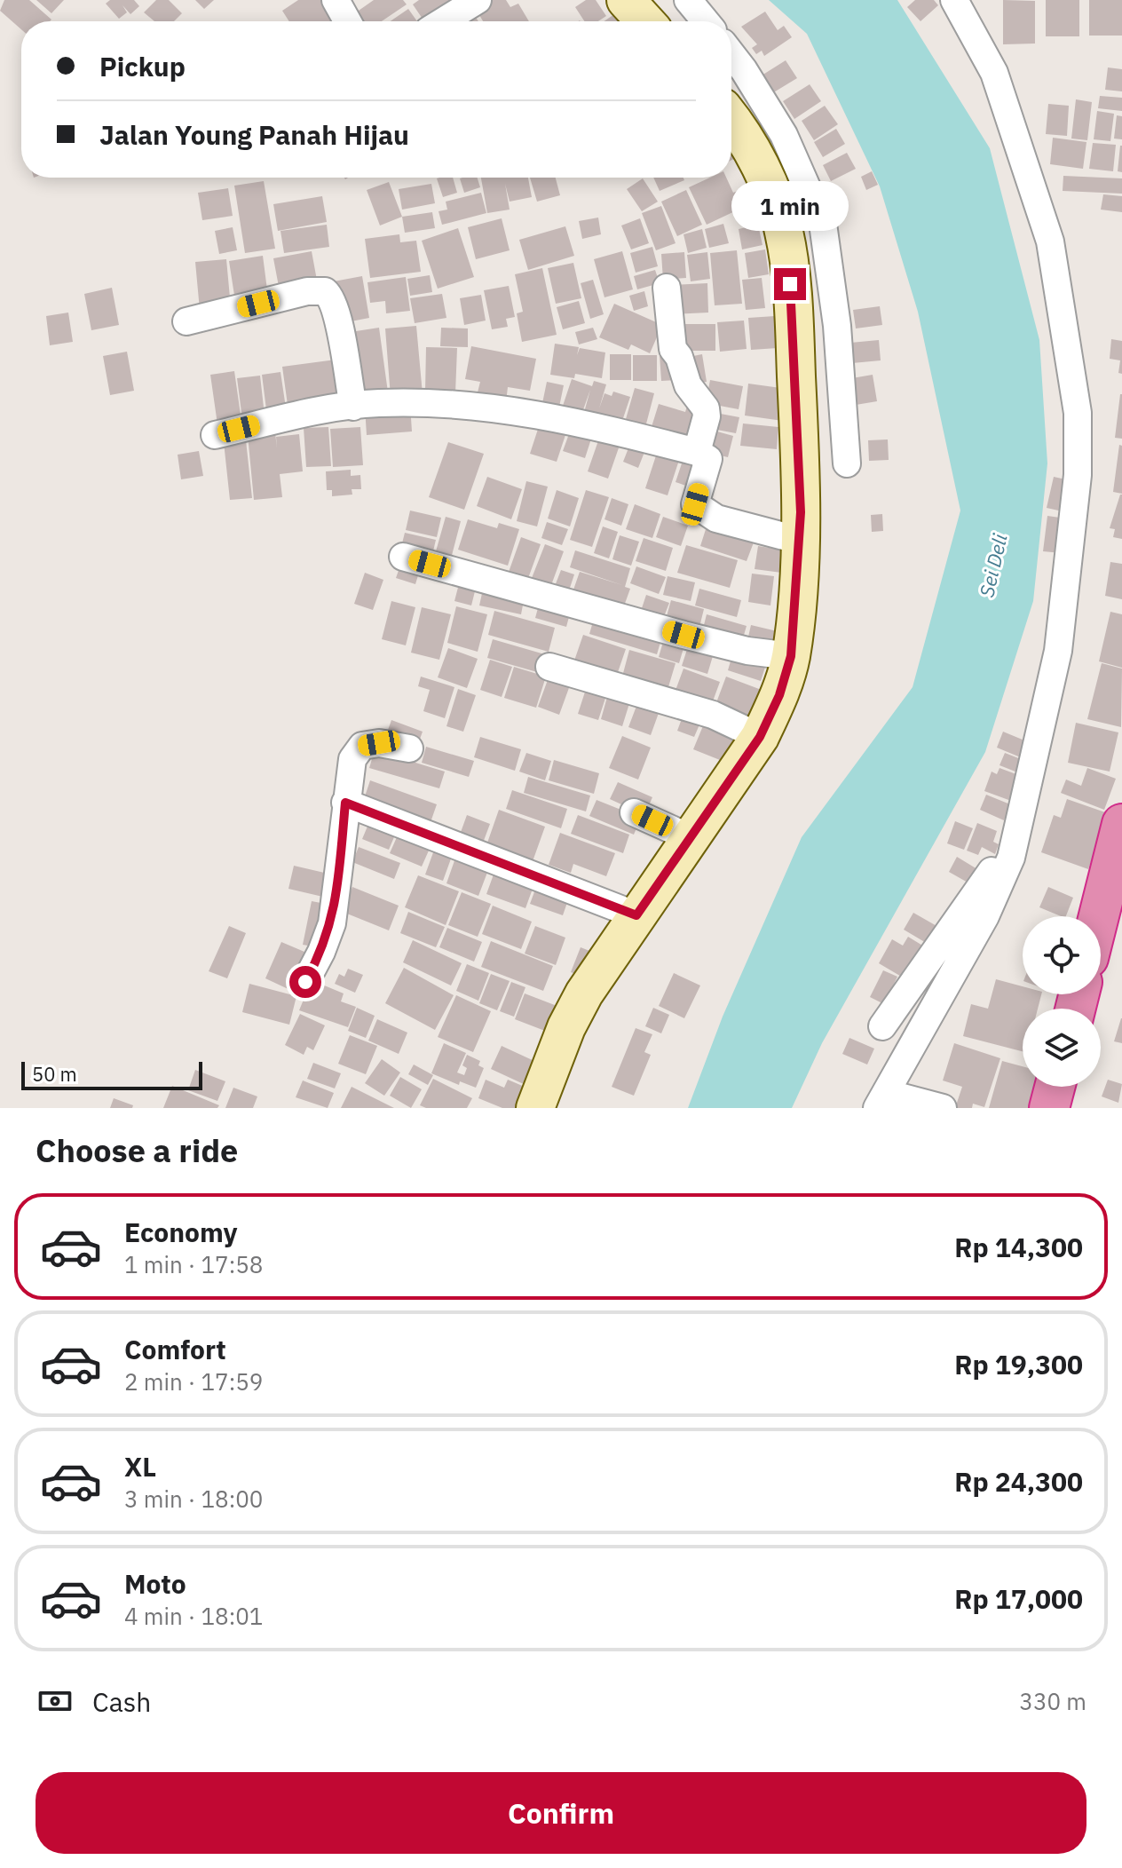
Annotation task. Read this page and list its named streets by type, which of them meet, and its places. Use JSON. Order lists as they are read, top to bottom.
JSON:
{
  "water": ["Sei Deli"],
  "scale_bar": "50 m",
  "page": {
    "banner": ["Pickup", "Jalan Young Panah Hijau"],
    "bubble": "1 min",
    "scale": "50 m",
    "heading": "Choose a ride",
    "list": [
      {
        "name": "Economy",
        "note": "1 min · 17:58",
        "value": "Rp 14,300"
      },
      {
        "name": "Comfort",
        "note": "2 min · 17:59",
        "value": "Rp 19,300"
      },
      {
        "name": "XL",
        "note": "3 min · 18:00",
        "value": "Rp 24,300"
      },
      {
        "name": "Moto",
        "note": "4 min · 18:01",
        "value": "Rp 17,000"
      }
    ],
    "pay": ["Cash", "330 m"],
    "buttons": "Confirm"
  }
}
